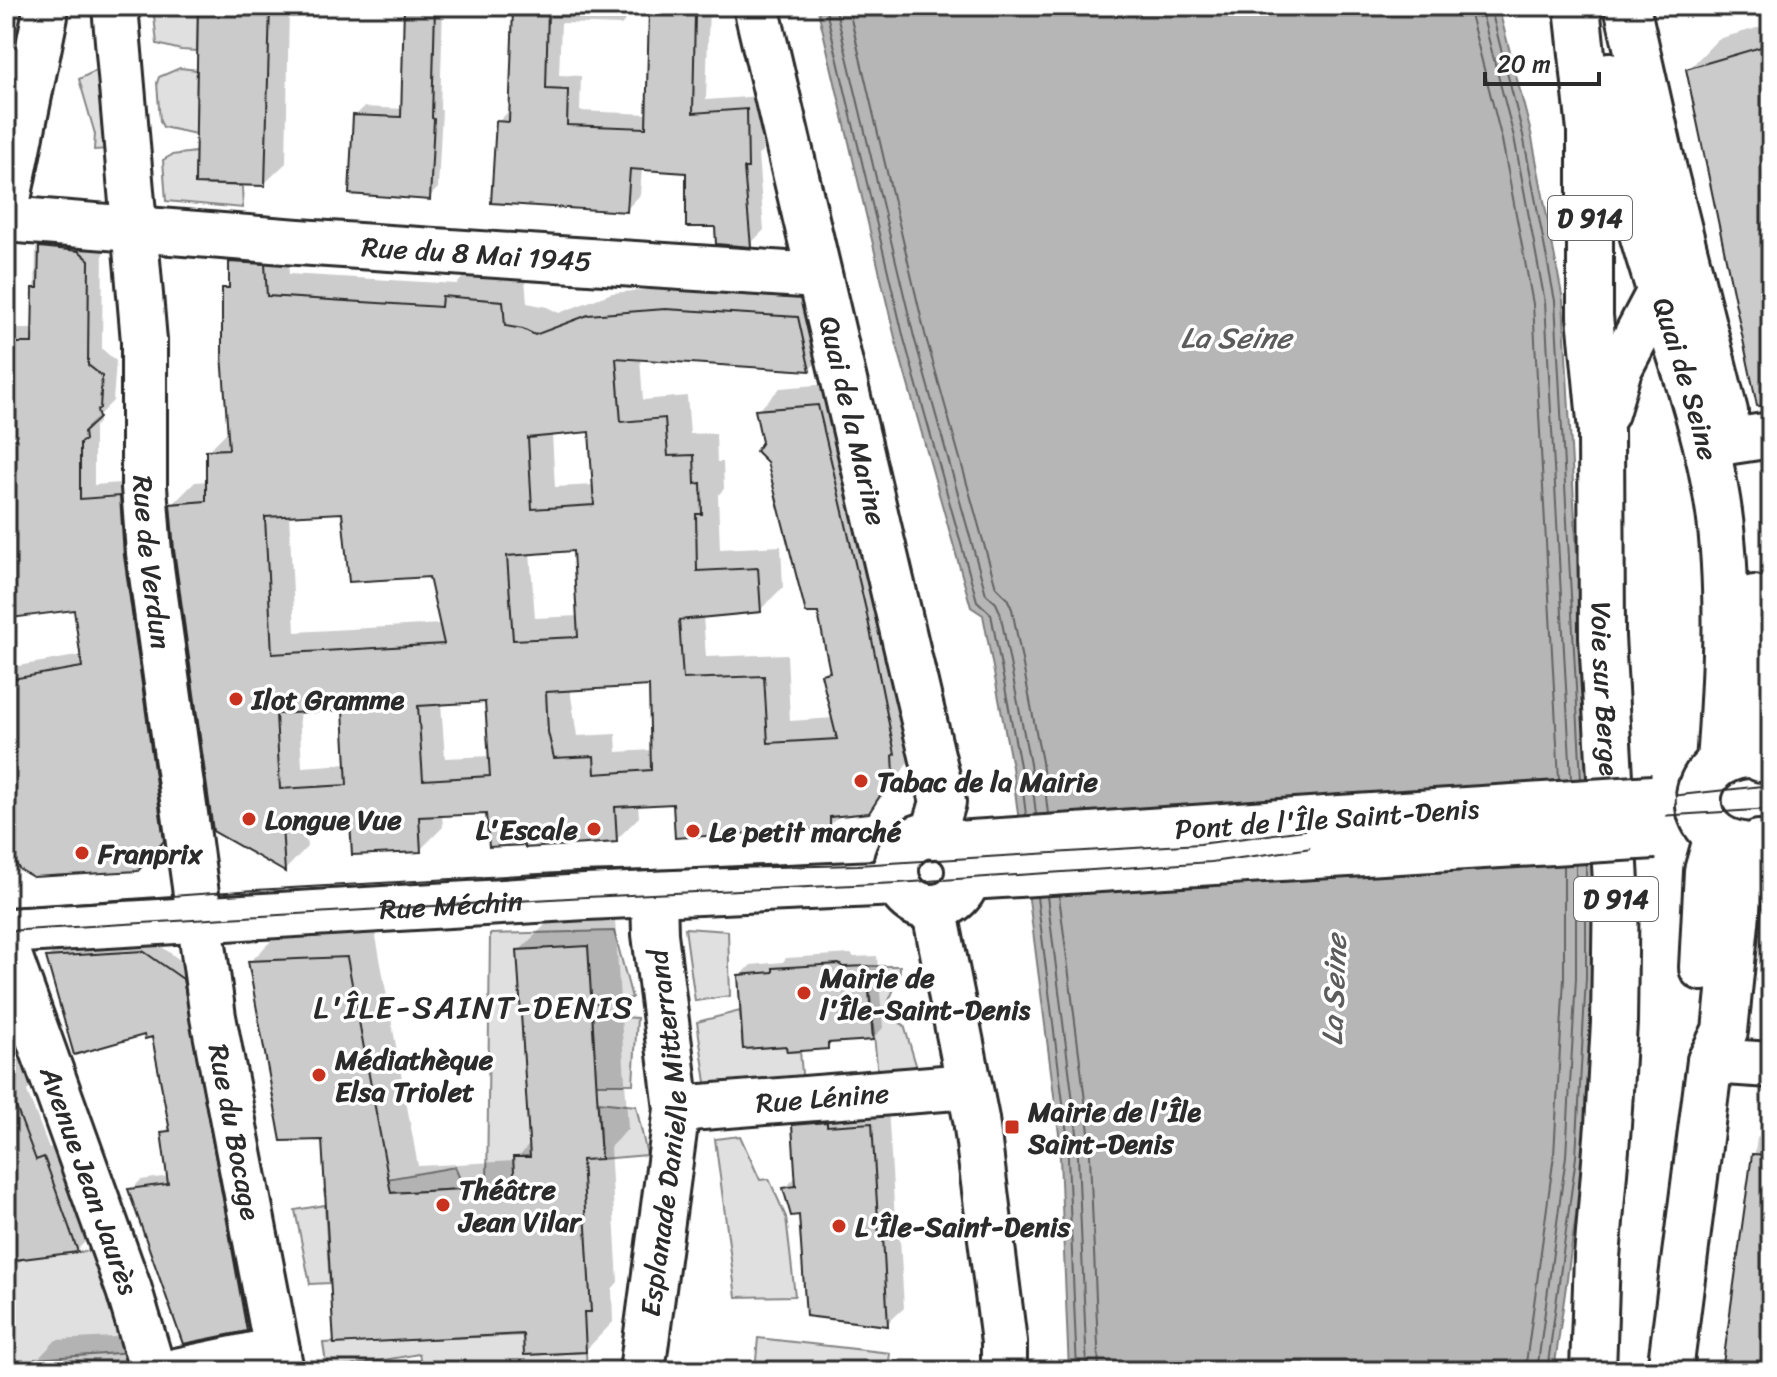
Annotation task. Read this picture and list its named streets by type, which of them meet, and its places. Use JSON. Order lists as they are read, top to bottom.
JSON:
{
  "streets": {
    "main road": [
      "D 914",
      "Rue du 8 Mai 1945",
      "Quai de Seine",
      "Quai de la Marine",
      "Rue de Verdun",
      "Voie sur Berge",
      "Pont de l'Île Saint-Denis",
      "Rue Méchin",
      "Rue Lénine",
      "Rue du Bocage",
      "Esplanade Danielle Mitterrand",
      "Avenue Jean Jaurès"
    ]
  },
  "crossings": [
    ["D 914", "Quai de Seine"],
    ["D 914", "Pont de l'Île Saint-Denis"],
    ["Rue du 8 Mai 1945", "Quai de la Marine"],
    ["Rue du 8 Mai 1945", "Rue de Verdun"],
    ["Quai de Seine", "Pont de l'Île Saint-Denis"],
    ["Quai de la Marine", "Pont de l'Île Saint-Denis"],
    ["Quai de la Marine", "Rue Méchin"],
    ["Rue de Verdun", "Rue Méchin"],
    ["Rue de Verdun", "Rue du Bocage"],
    ["Pont de l'Île Saint-Denis", "Rue Méchin"],
    ["Rue Méchin", "Rue du Bocage"],
    ["Rue Méchin", "Esplanade Danielle Mitterrand"],
    ["Rue Lénine", "Esplanade Danielle Mitterrand"]
  ],
  "districts": ["L'ÎLE-SAINT-DENIS"],
  "water": ["La Seine"],
  "places": {
    "other": [
      "Ilot Gramme",
      "Tabac de la Mairie",
      "Longue Vue",
      "L'Escale",
      "Le petit marché",
      "Franprix",
      "Mairie de l'Île-Saint-Denis",
      "Médiathèque Elsa Triolet",
      "Théâtre Jean Vilar",
      "L'Île-Saint-Denis"
    ],
    "transit": ["Mairie de l'Île Saint-Denis"]
  },
  "scale_bar": "20 m"
}
